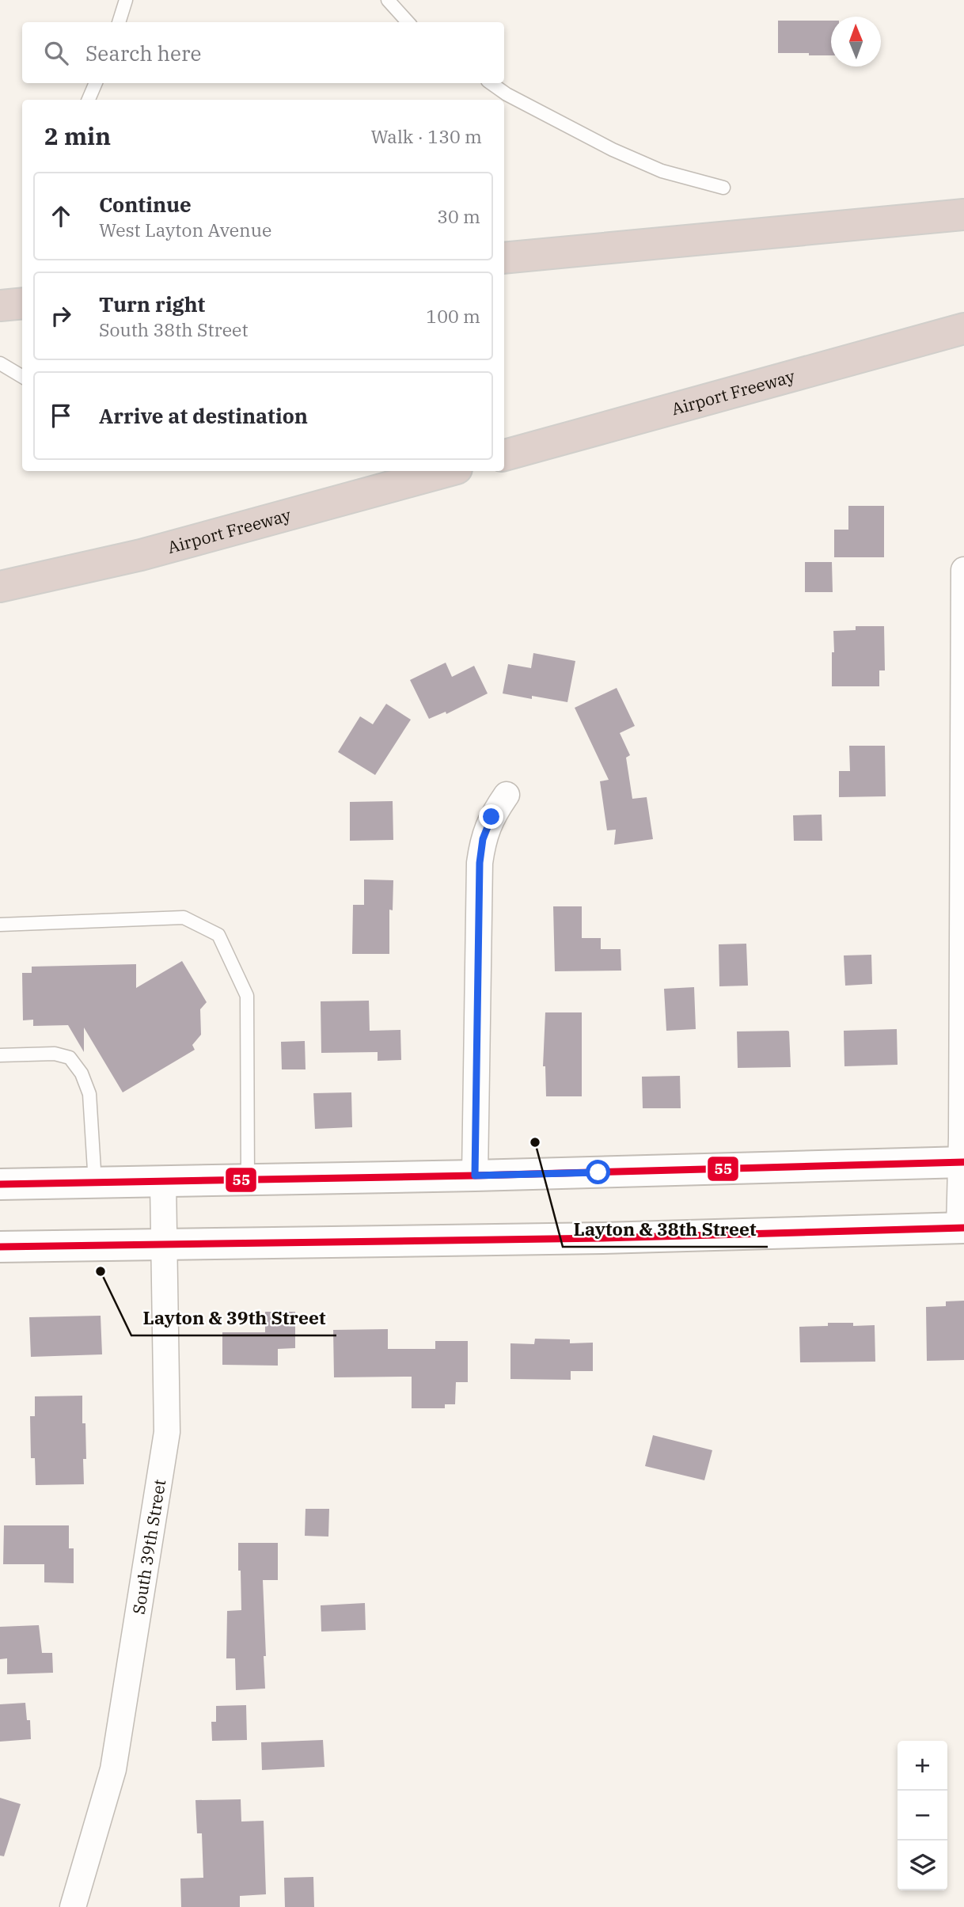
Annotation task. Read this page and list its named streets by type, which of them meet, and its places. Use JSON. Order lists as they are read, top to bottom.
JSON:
{
  "streets": {
    "highway": ["Airport Freeway"],
    "street": ["South 39th Street"]
  },
  "places": ["Layton & 38th Street", "Layton & 39th Street"],
  "lines": ["transit line 55"],
  "north": "top",
  "page": {
    "search": "Search here",
    "heading": ["2 min", "Walk · 130 m"],
    "list": [
      ["Continue", "West Layton Avenue", "30 m"],
      ["Turn right", "South 38th Street", "100 m"],
      "Arrive at destination"
    ],
    "map_buttons": ["+", "−"]
  }
}
